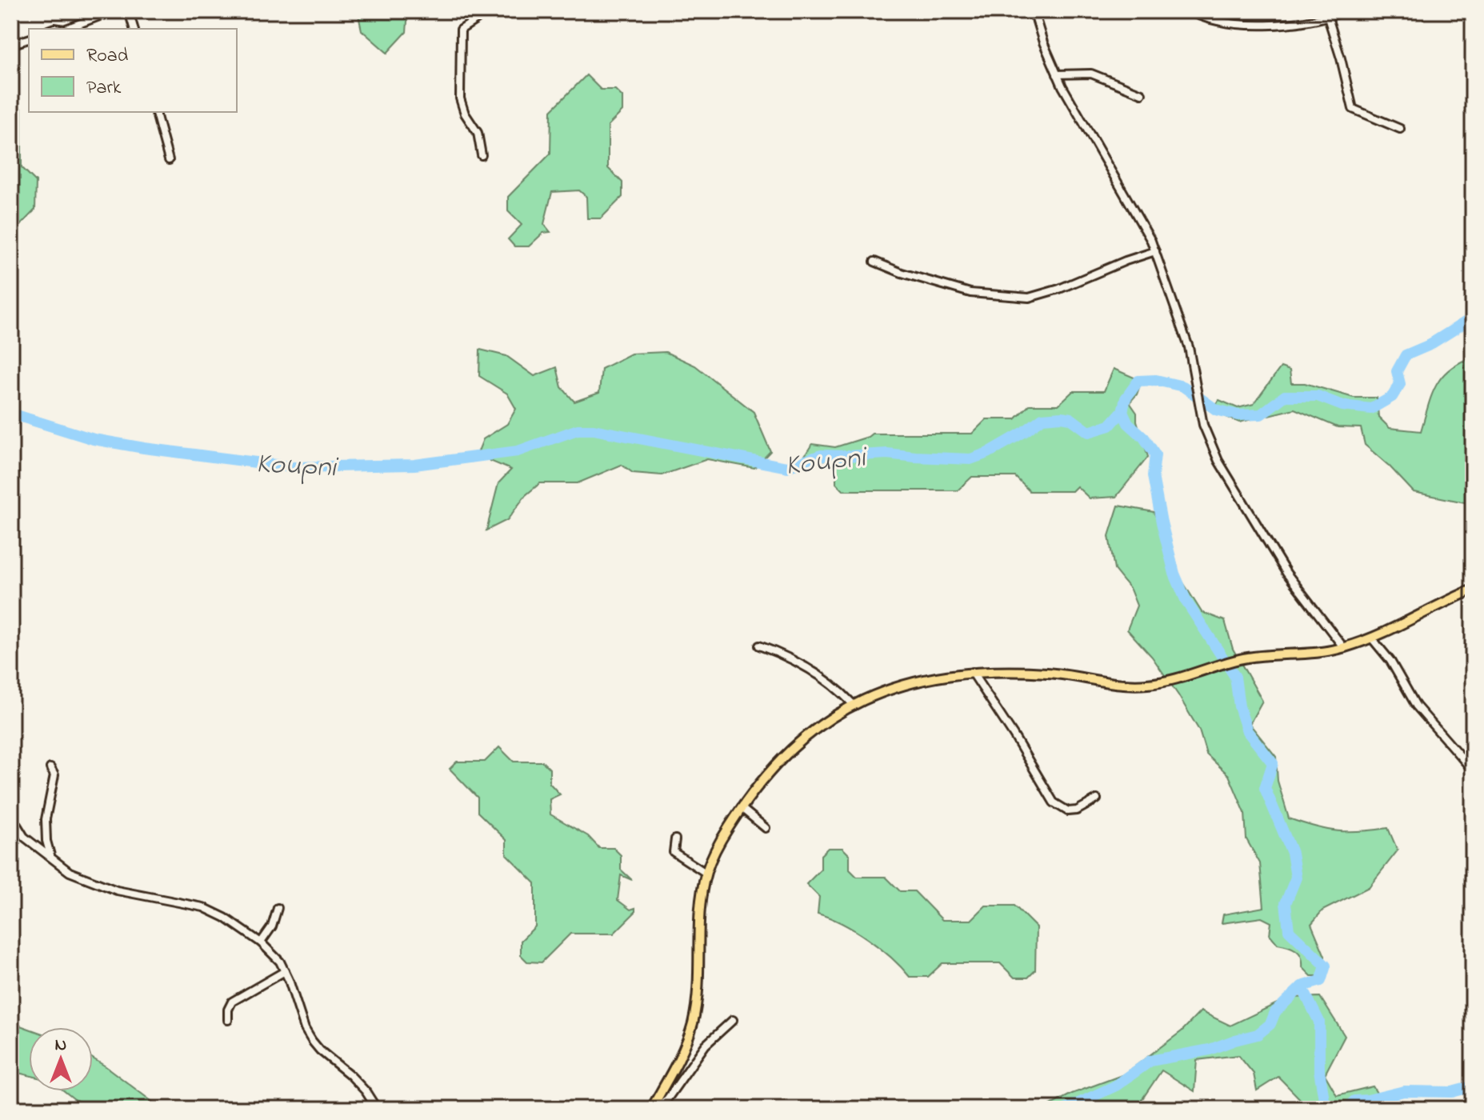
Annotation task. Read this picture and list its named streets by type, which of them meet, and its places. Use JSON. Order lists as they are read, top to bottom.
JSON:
{
  "water": ["Koupni"],
  "legend": ["Road", "Park"],
  "north": "top"
}
